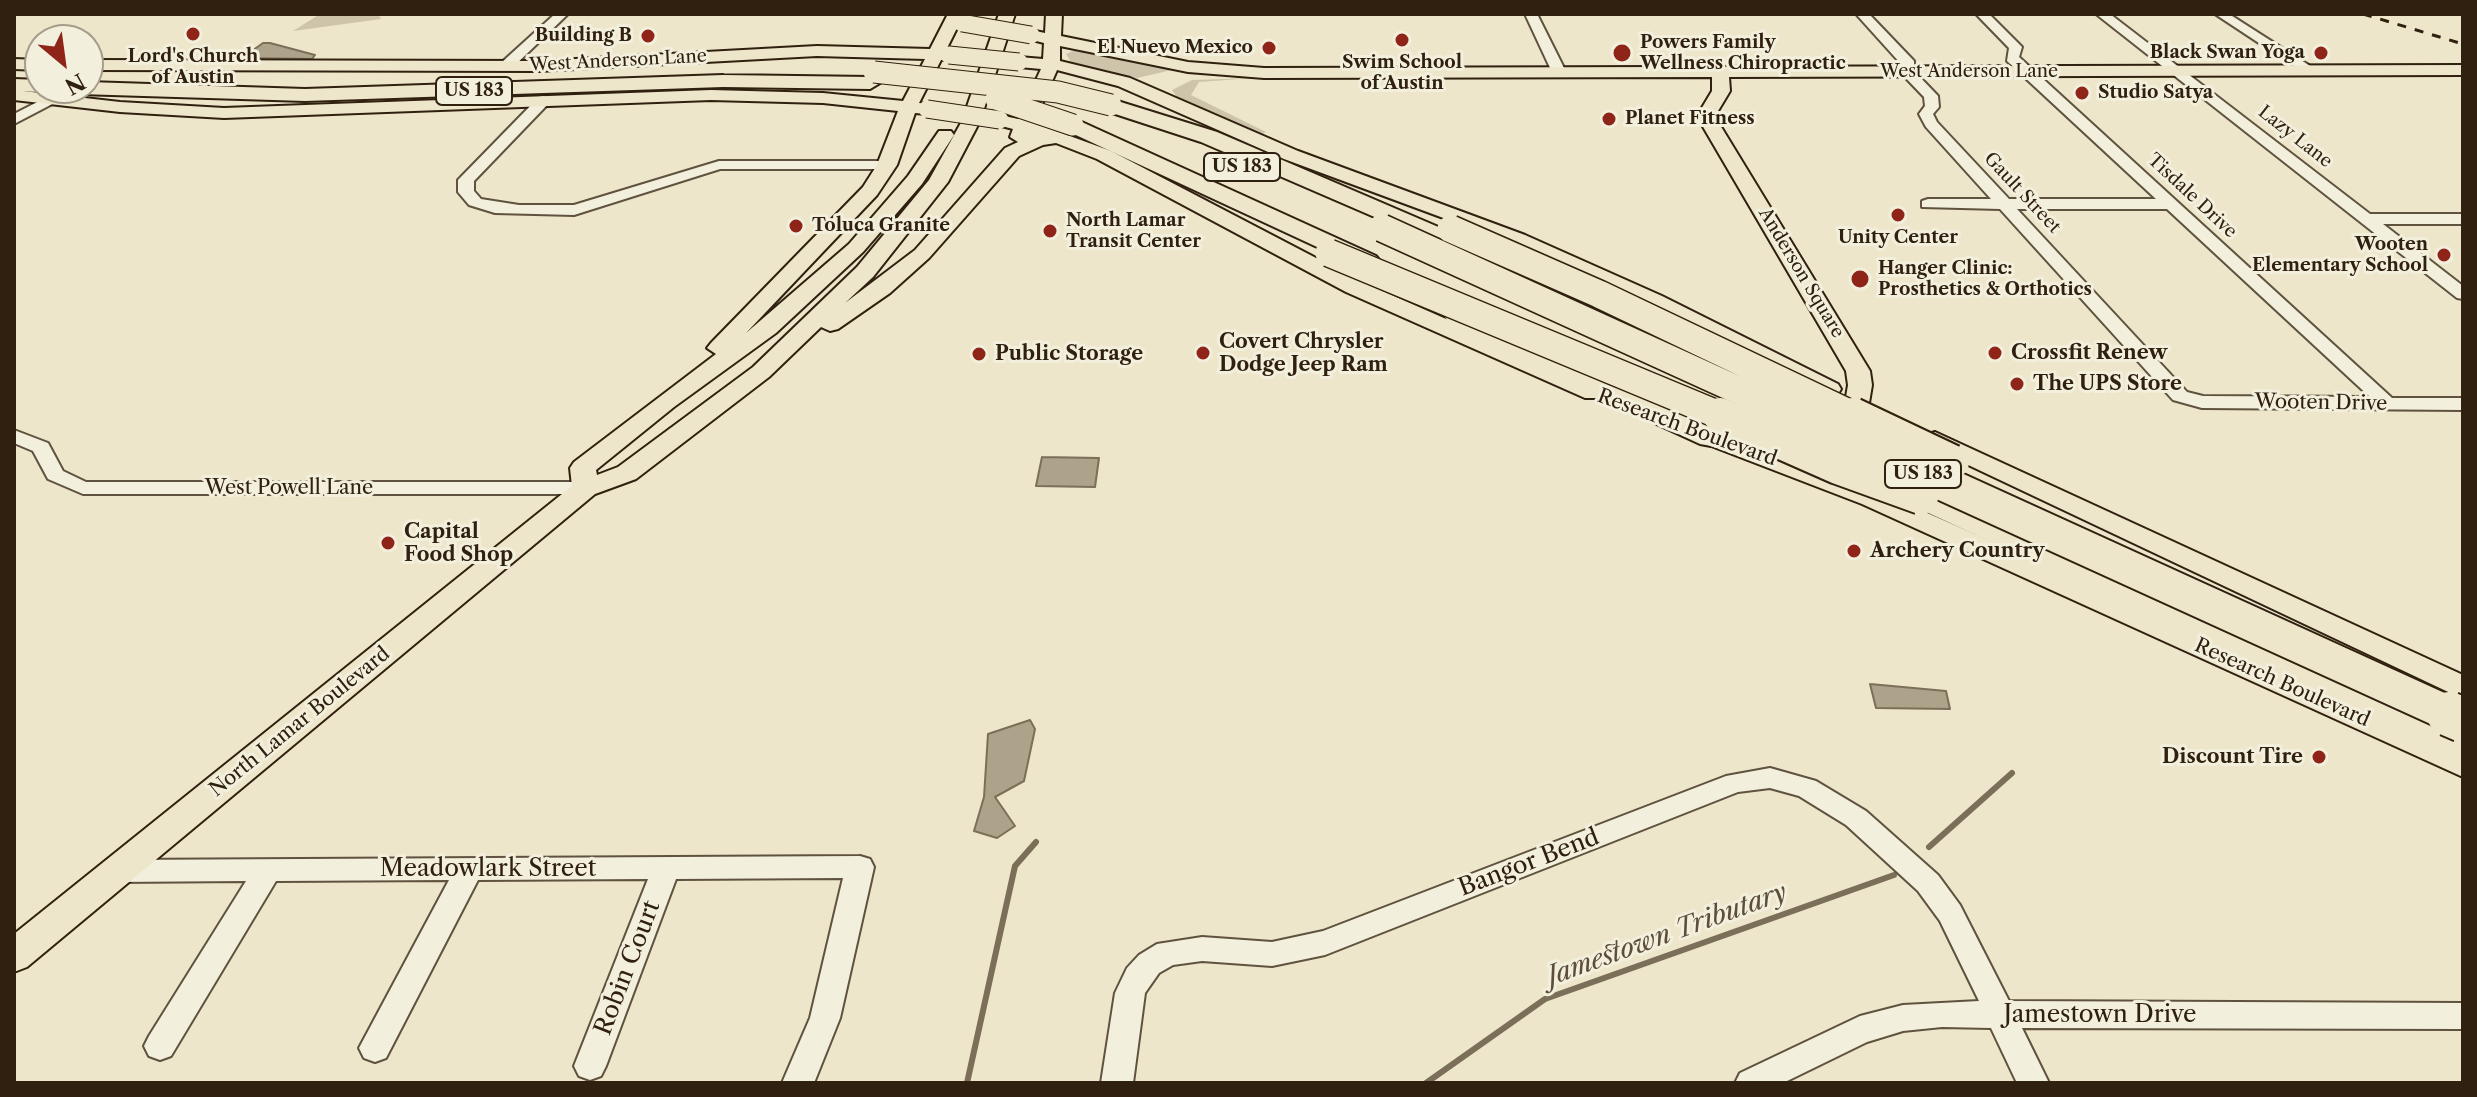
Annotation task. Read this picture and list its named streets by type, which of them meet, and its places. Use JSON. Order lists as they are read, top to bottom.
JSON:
{
  "streets": {
    "highway": ["US 183"],
    "main road": [
      "West Anderson Lane",
      "Anderson Square",
      "Research Boulevard",
      "North Lamar Boulevard"
    ],
    "street": [
      "Lazy Lane",
      "Gault Street",
      "Tisdale Drive",
      "Wooten Drive",
      "West Powell Lane",
      "Bangor Bend",
      "Meadowlark Street",
      "Robin Court",
      "Jamestown Drive"
    ]
  },
  "crossings": [
    ["West Anderson Lane", "US 183"],
    ["West Anderson Lane", "Lazy Lane"],
    ["West Anderson Lane", "Gault Street"],
    ["West Anderson Lane", "Tisdale Drive"],
    ["West Anderson Lane", "Anderson Square"],
    ["West Anderson Lane", "Research Boulevard"],
    ["US 183", "Research Boulevard"],
    ["Gault Street", "Wooten Drive"],
    ["Tisdale Drive", "Wooten Drive"],
    ["West Powell Lane", "North Lamar Boulevard"],
    ["North Lamar Boulevard", "Meadowlark Street"],
    ["Bangor Bend", "Jamestown Drive"],
    ["Meadowlark Street", "Robin Court"]
  ],
  "water": ["Jamestown Tributary"],
  "places": [
    "Lord's Church of Austin",
    "Building B",
    "Swim School of Austin",
    "El Nuevo Mexico",
    "Powers Family Wellness Chiropractic",
    "Black Swan Yoga",
    "Studio Satya",
    "Planet Fitness",
    "Unity Center",
    "Toluca Granite",
    "North Lamar Transit Center",
    "Wooten Elementary School",
    "Hanger Clinic: Prosthetics & Orthotics",
    "Covert Chrysler Dodge Jeep Ram",
    "Crossfit Renew",
    "Public Storage",
    "The UPS Store",
    "Capital Food Shop",
    "Archery Country",
    "Discount Tire"
  ],
  "north": "bottom right"
}
